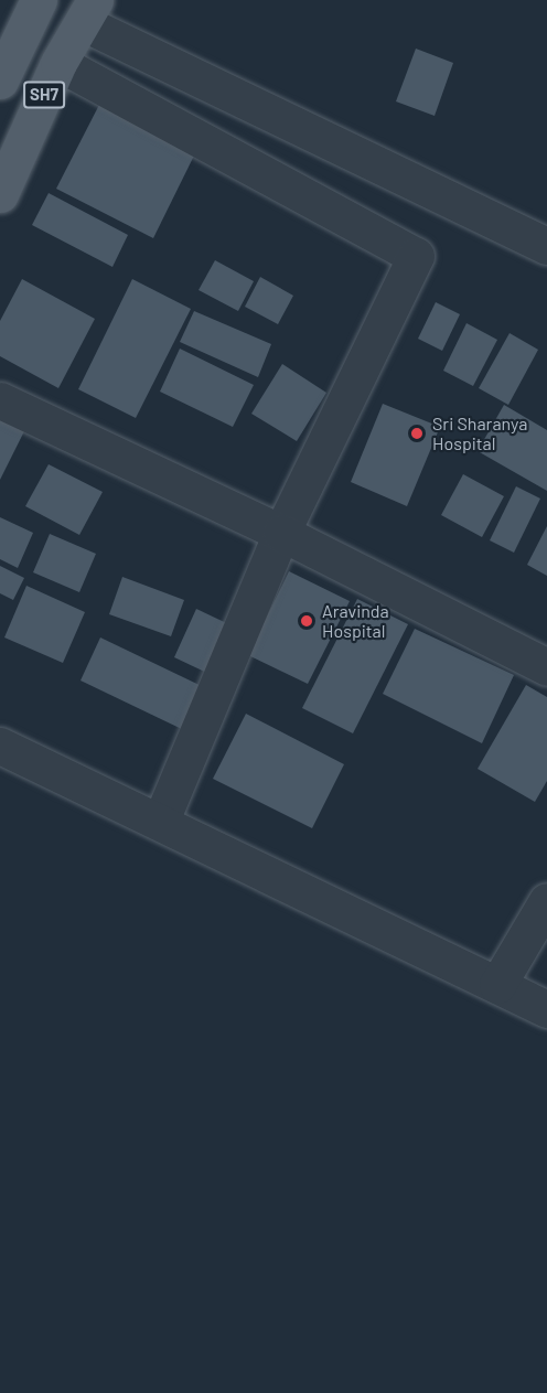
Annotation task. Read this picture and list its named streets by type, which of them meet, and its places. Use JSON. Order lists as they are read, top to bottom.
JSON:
{
  "streets": {
    "main road": ["SH7"]
  },
  "places": ["Sri Sharanya Hospital", "Aravinda Hospital"]
}
